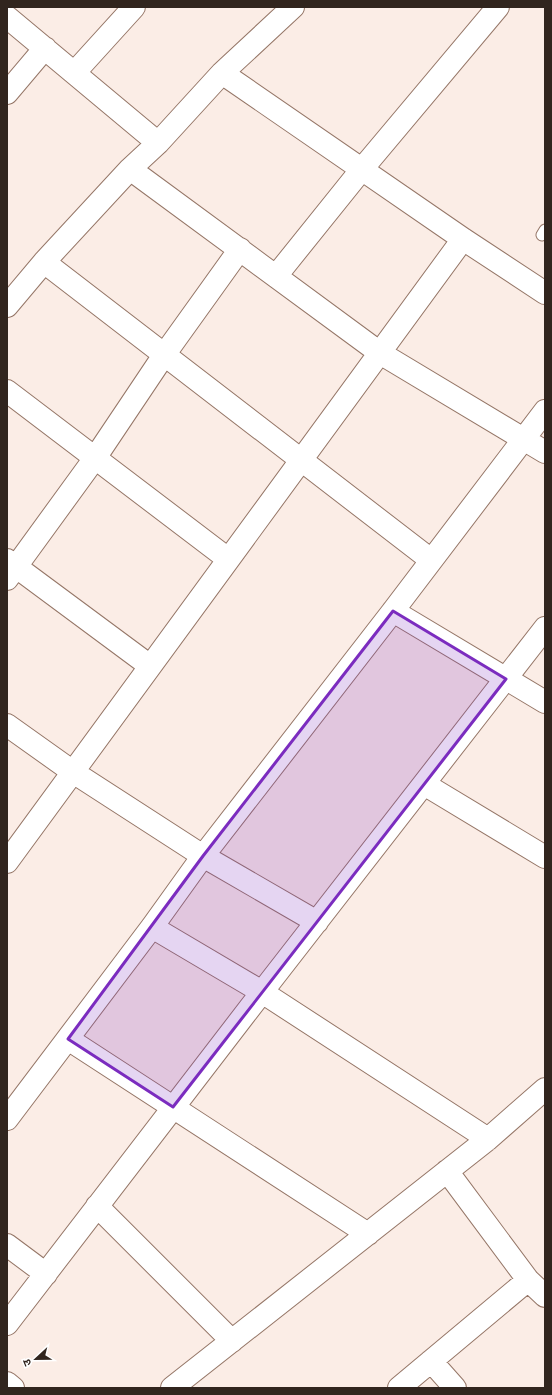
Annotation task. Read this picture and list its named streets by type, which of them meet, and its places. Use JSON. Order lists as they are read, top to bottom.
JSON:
{
  "north": "left"
}
